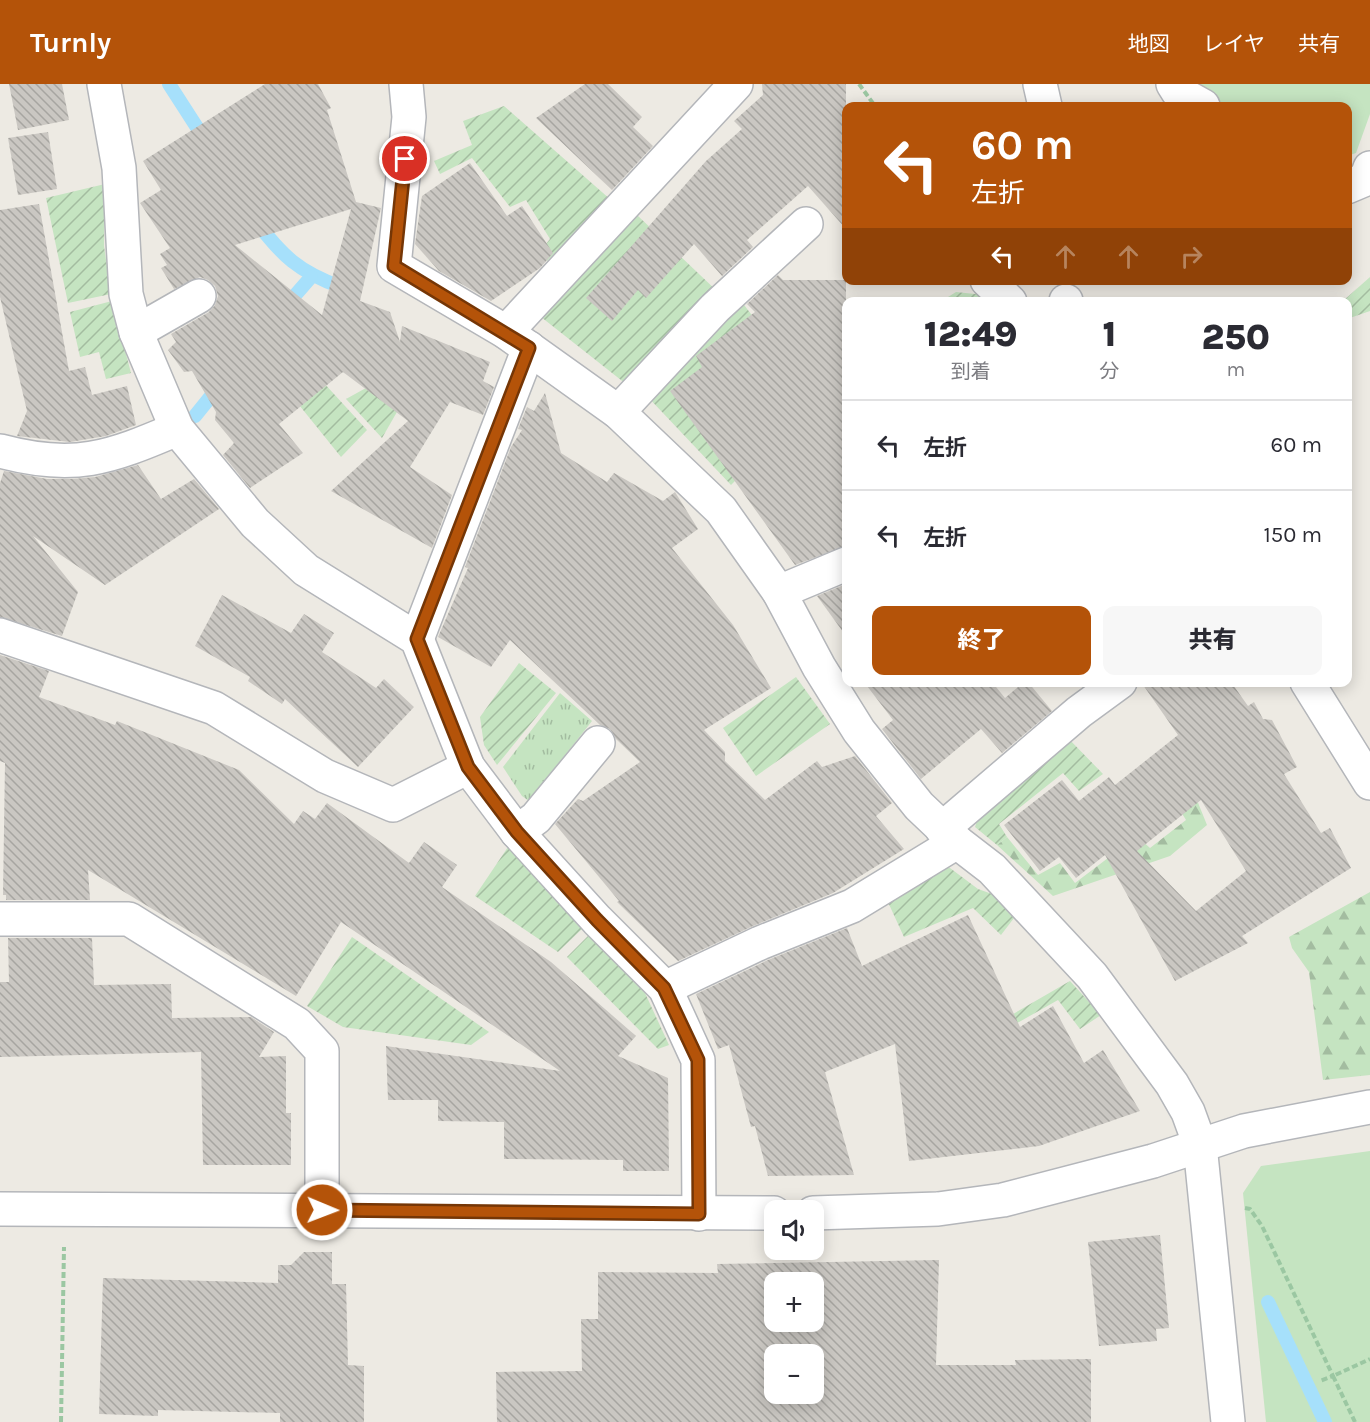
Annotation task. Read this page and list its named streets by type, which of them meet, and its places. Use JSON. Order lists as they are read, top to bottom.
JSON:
{
  "page": {
    "header": "Turnly",
    "nav": ["地図", "レイヤ", "共有"],
    "turn": ["60 m", "左折"],
    "eta": [
      "12:49",
      "到着",
      "1",
      "分",
      "250",
      "m"
    ],
    "list": [
      {
        "name": "左折",
        "value": "60 m"
      },
      {
        "name": "左折",
        "value": "150 m"
      }
    ],
    "buttons": ["終了", "共有"],
    "map_buttons": ["+", "−"]
  }
}
